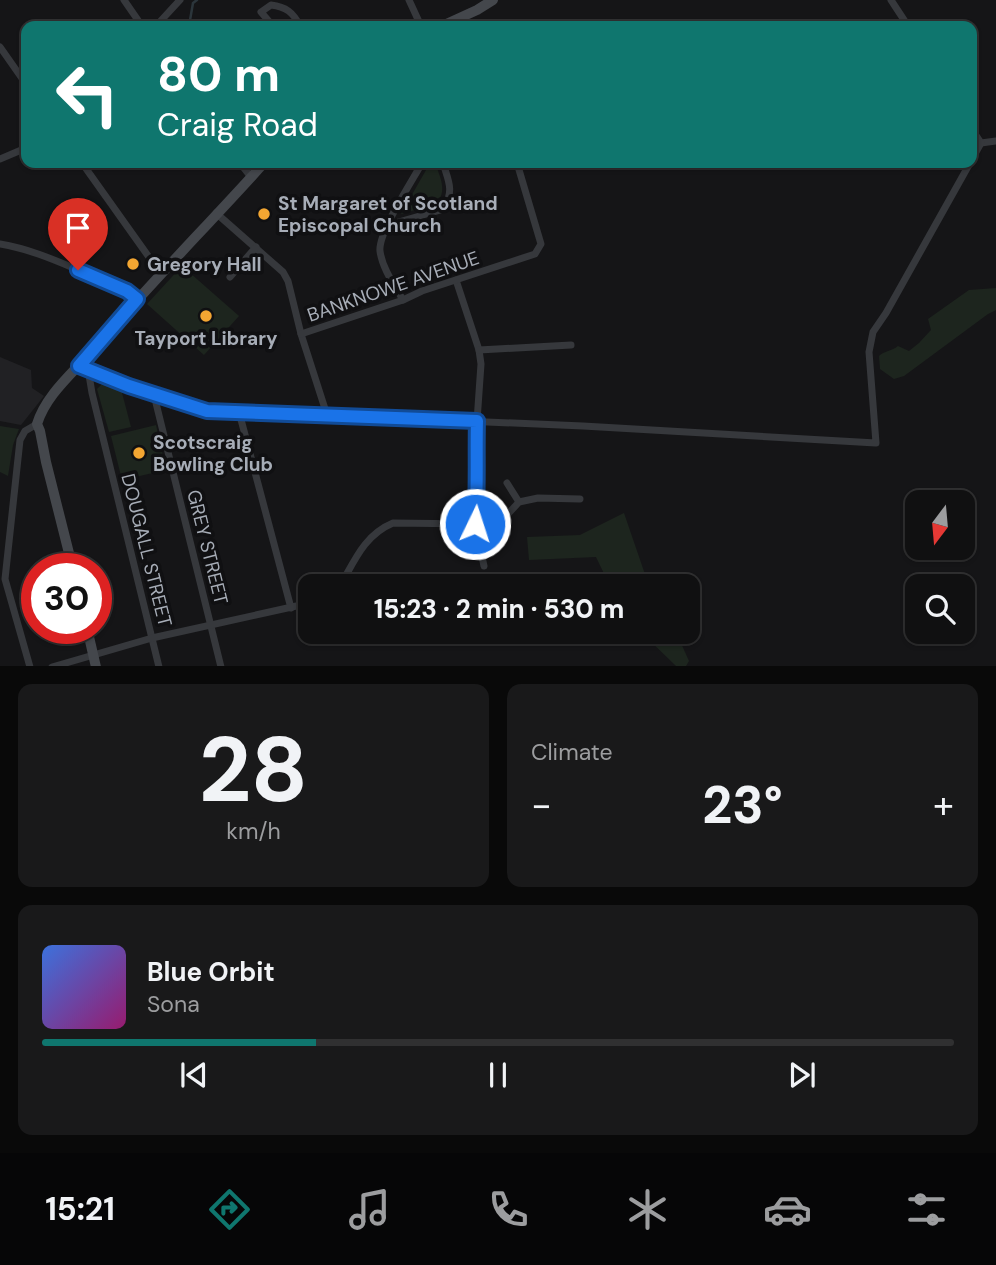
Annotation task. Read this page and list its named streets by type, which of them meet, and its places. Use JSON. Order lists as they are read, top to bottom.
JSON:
{
  "streets": {
    "street": ["BANKNOWE AVENUE", "GREY STREET", "DOUGALL STREET"]
  },
  "places": [
    "St Margaret of Scotland Episcopal Church",
    "Gregory Hall",
    "Tayport Library",
    "Scotscraig Bowling Club"
  ],
  "north": "bottom",
  "page": {
    "turn": ["80 m", "Craig Road"],
    "limit": "30",
    "trip": "15:23 · 2 min · 530 m",
    "tile": [
      ["28", "km/h"],
      "Climate"
    ],
    "heat": ["−", "23°", "+"],
    "song": ["Blue Orbit", "Sona"],
    "tabs": "15:21"
  }
}
